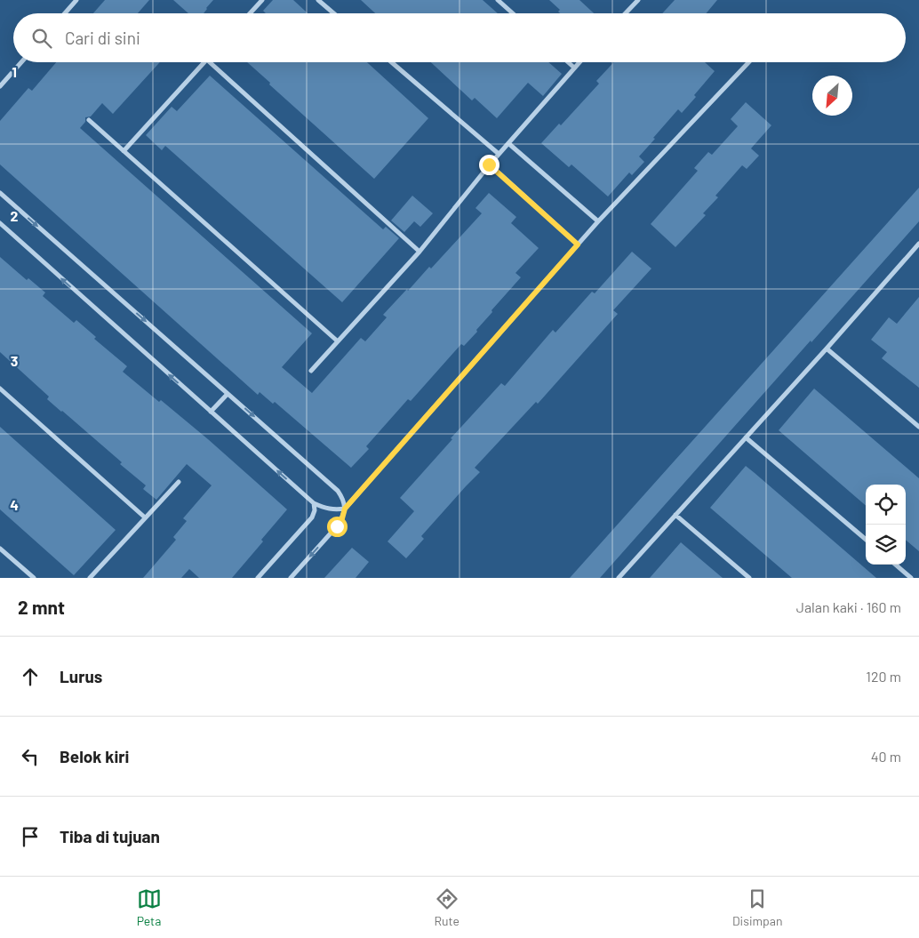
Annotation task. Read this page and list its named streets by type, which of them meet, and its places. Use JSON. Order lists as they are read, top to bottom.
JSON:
{
  "north": "bottom left",
  "page": {
    "search": "Cari di sini",
    "heading": ["2 mnt", "Jalan kaki · 160 m"],
    "list": [
      ["Lurus", "120 m"],
      ["Belok kiri", "40 m"],
      "Tiba di tujuan"
    ],
    "nav": ["Peta", "Rute", "Disimpan"]
  },
  "grid": {
    "rows": [
      "1",
      "2",
      "3",
      "4"
    ]
  }
}
